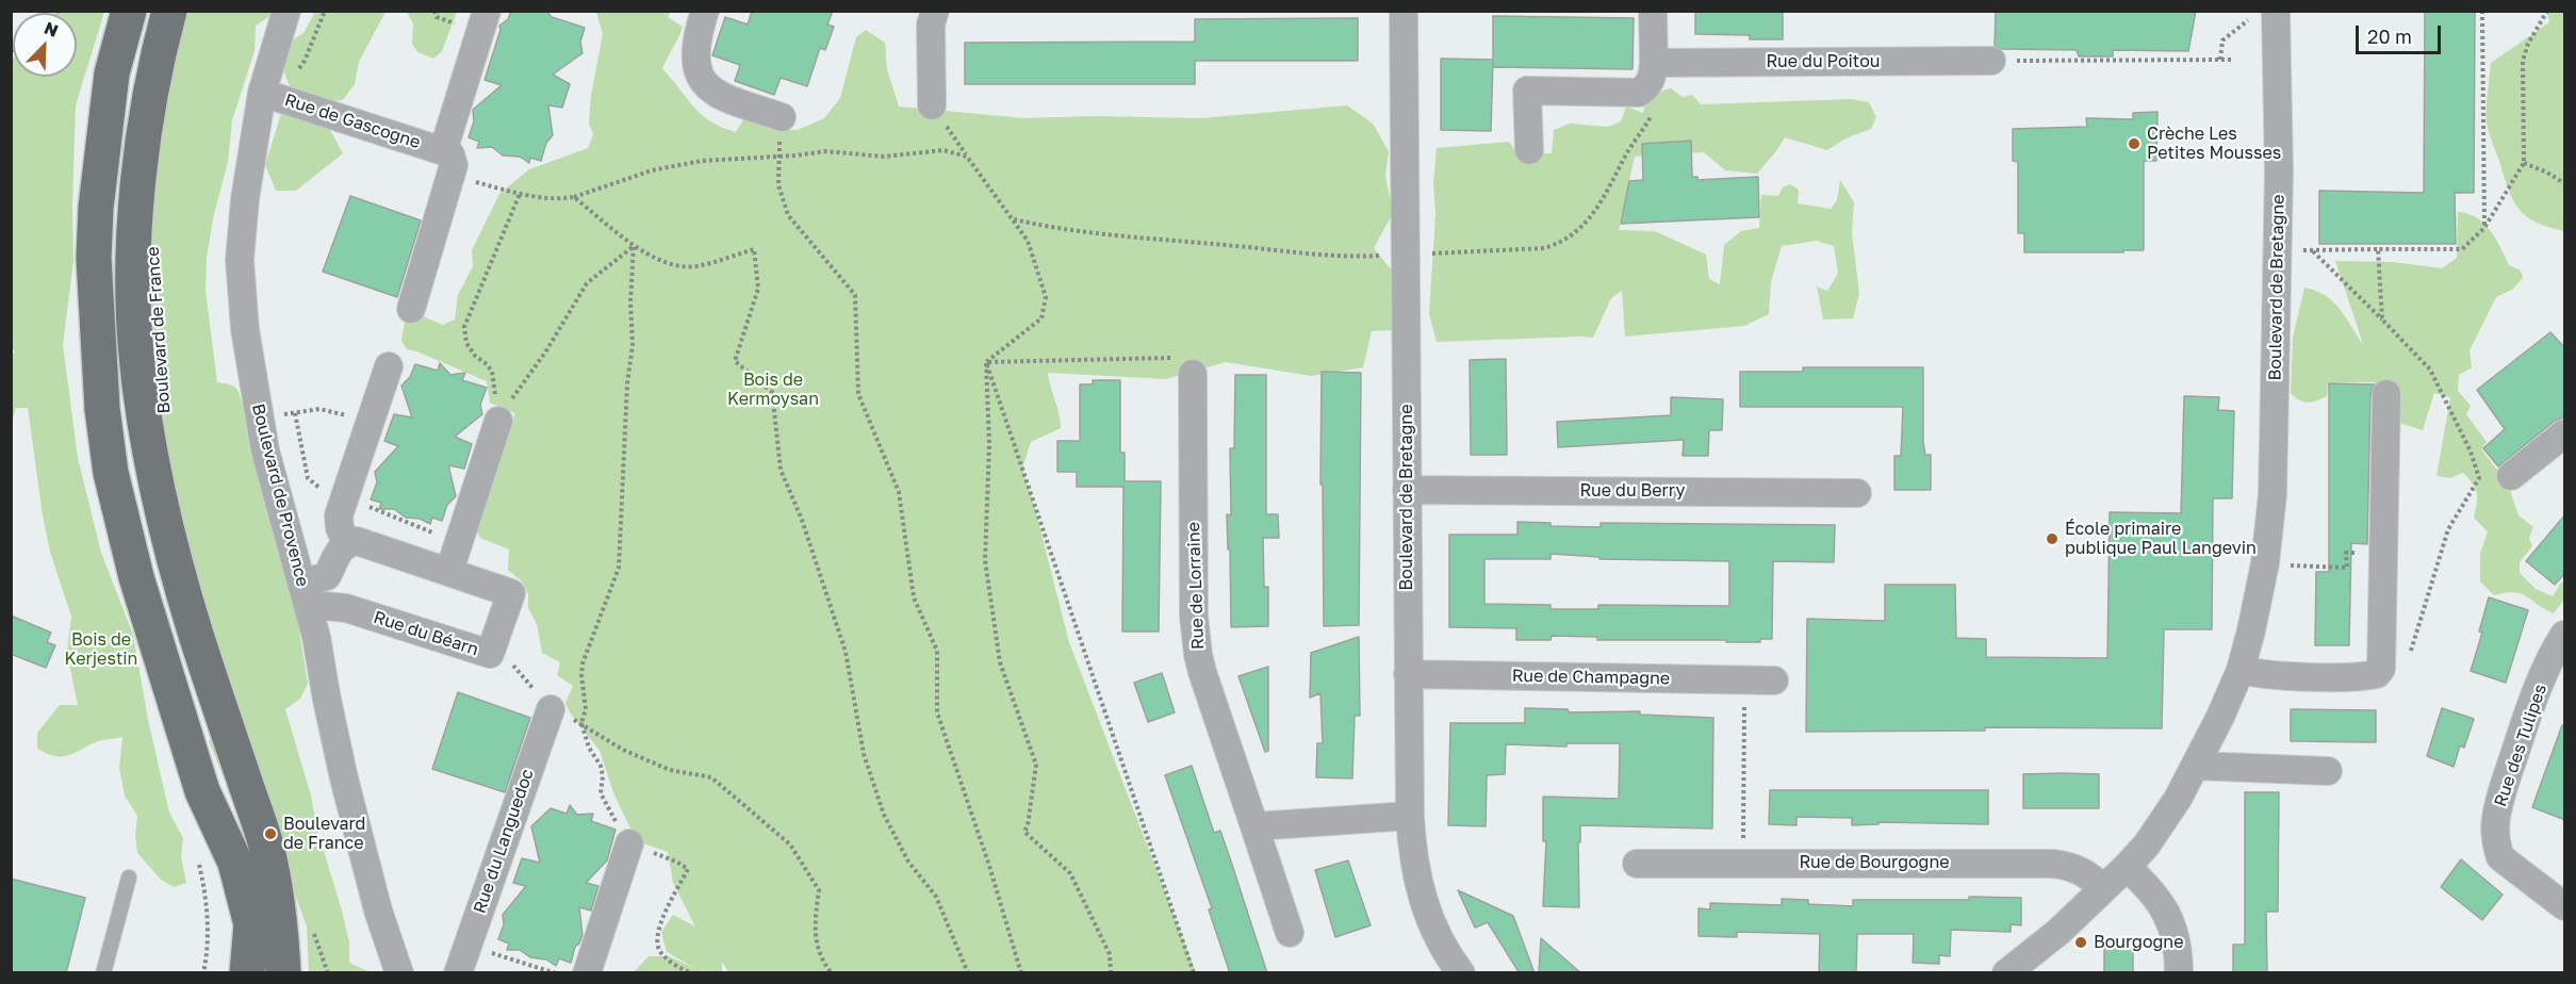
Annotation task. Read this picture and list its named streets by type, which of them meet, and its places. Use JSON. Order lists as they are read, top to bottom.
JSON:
{
  "streets": {
    "main road": ["Boulevard de France"],
    "street": [
      "Rue du Poitou",
      "Rue de Gascogne",
      "Boulevard de Bretagne",
      "Rue du Berry",
      "Boulevard de Provence",
      "Rue de Lorraine",
      "Rue du Béarn",
      "Rue de Champagne",
      "Rue des Tulipes",
      "Rue du Languedoc",
      "Rue de Bourgogne"
    ]
  },
  "crossings": [
    ["Rue de Gascogne", "Boulevard de Provence"],
    ["Boulevard de Bretagne", "Rue du Berry"],
    ["Boulevard de Bretagne", "Rue de Champagne"],
    ["Boulevard de Bretagne", "Rue de Bourgogne"],
    ["Boulevard de Provence", "Rue du Béarn"]
  ],
  "parks": ["Bois de Kermoysan", "Bois de Kerjestin"],
  "places": [
    "Crèche Les Petites Mousses",
    "École primaire publique Paul Langevin",
    "Boulevard de France",
    "Bourgogne"
  ],
  "scale_bar": "20 m",
  "north": "top right"
}
